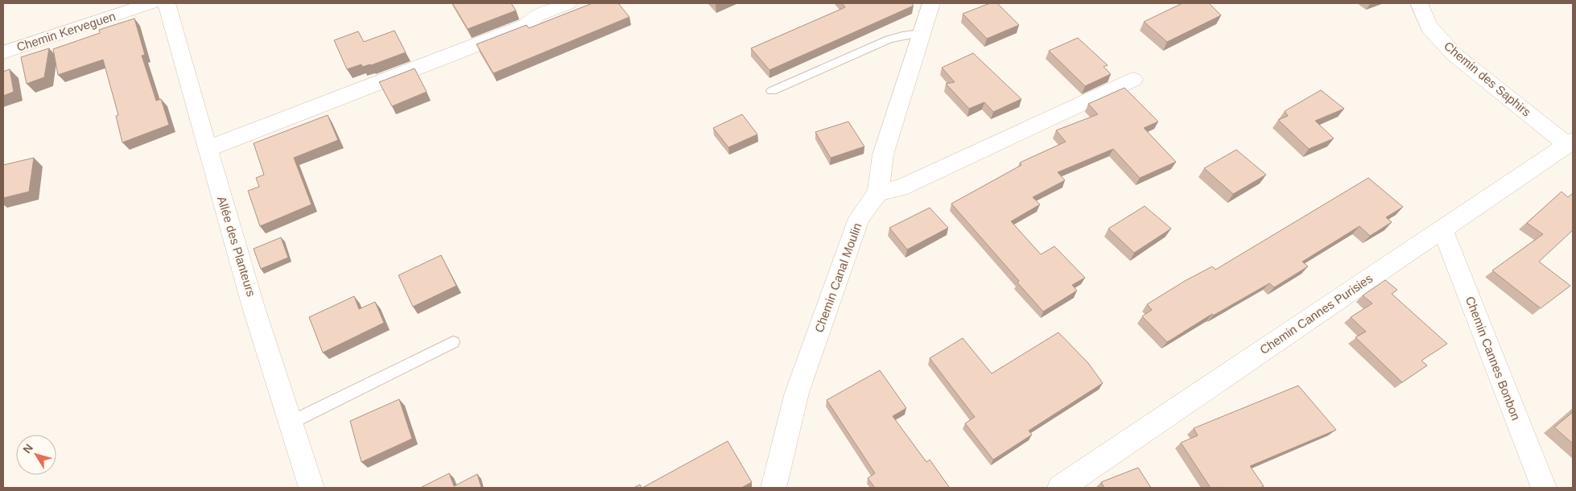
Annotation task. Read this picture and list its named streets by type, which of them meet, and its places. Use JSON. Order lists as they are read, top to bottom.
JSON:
{
  "streets": {
    "street": [
      "Chemin Kerveguen",
      "Chemin des Saphirs",
      "Allée des Planteurs",
      "Chemin Canal Moulin",
      "Chemin Cannes Purisies",
      "Chemin Cannes Bonbon"
    ]
  },
  "crossings": [
    ["Chemin des Saphirs", "Chemin Cannes Purisies"],
    ["Chemin Cannes Purisies", "Chemin Cannes Bonbon"]
  ],
  "north": "top left"
}
